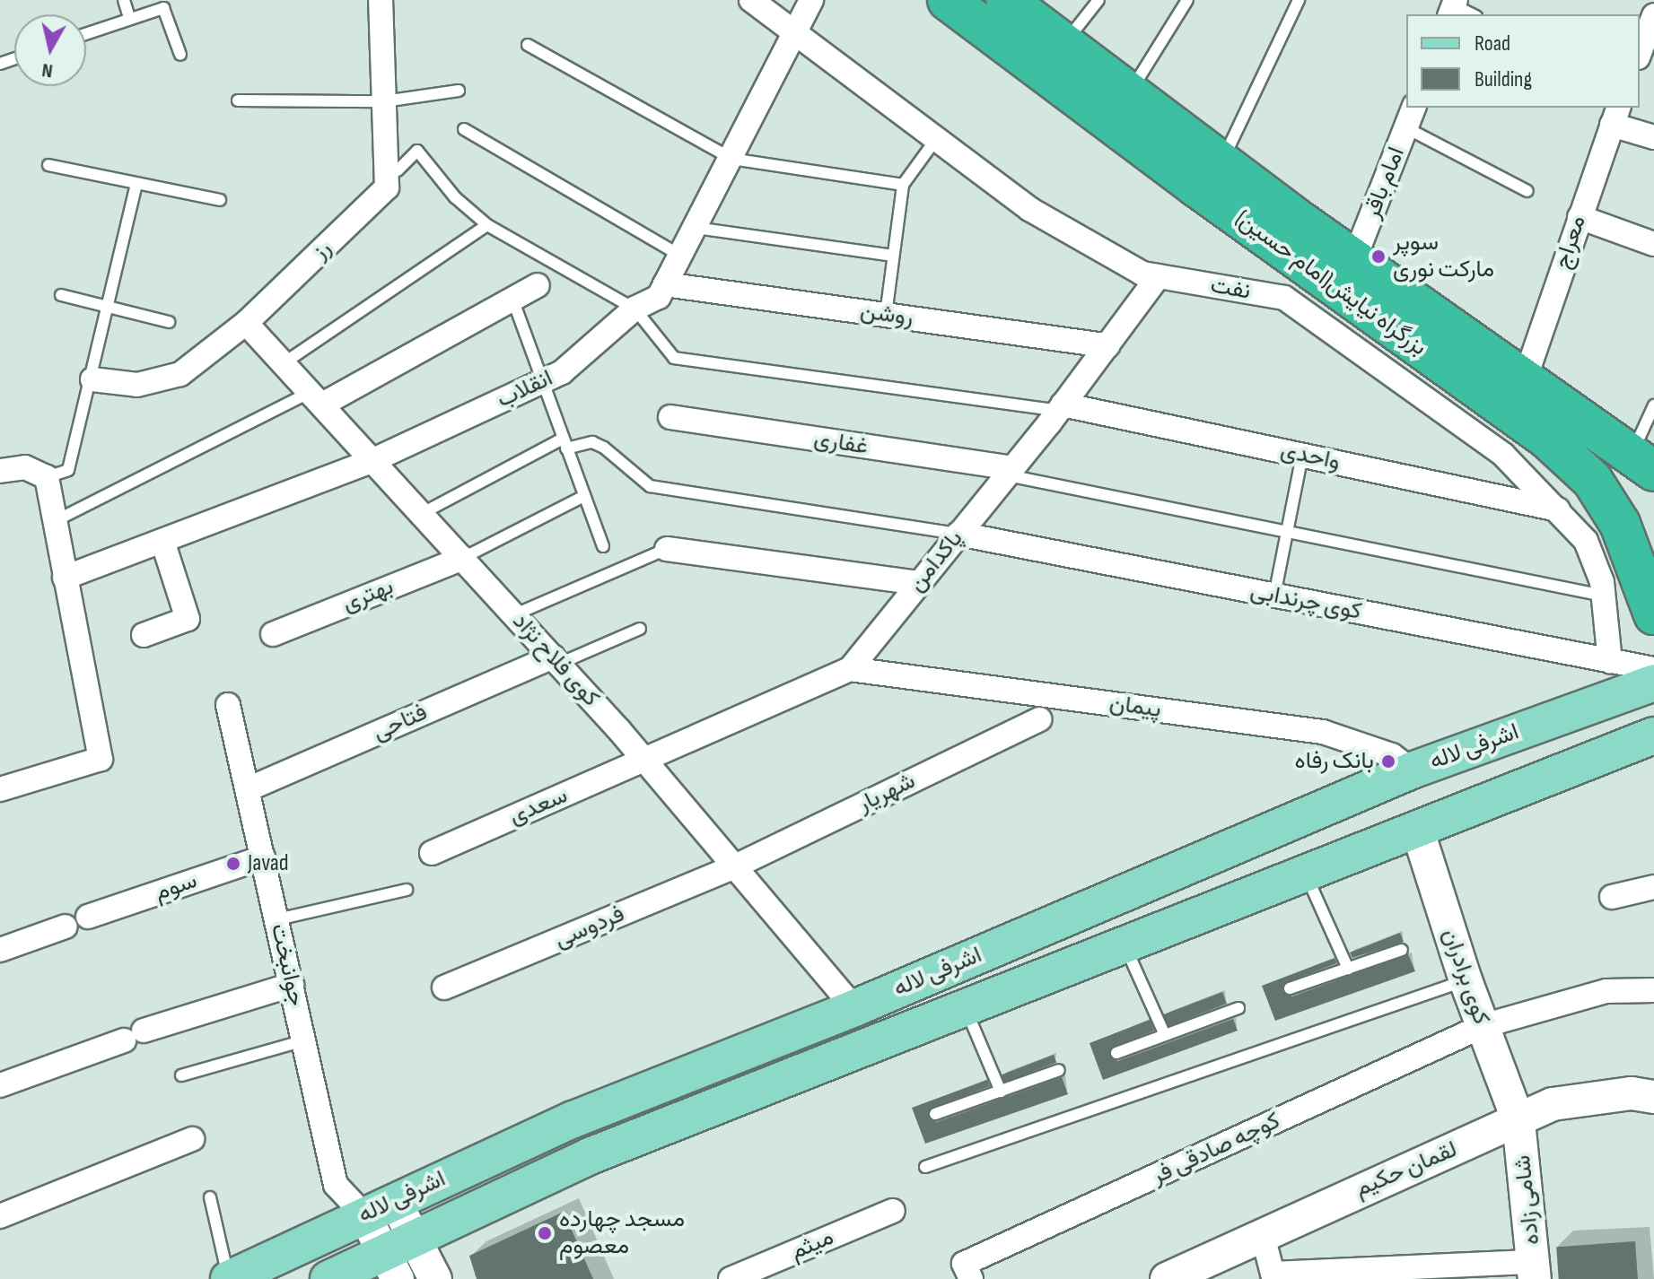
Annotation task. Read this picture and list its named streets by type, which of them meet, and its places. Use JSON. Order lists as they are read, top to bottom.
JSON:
{
  "streets": {
    "highway": ["بزرگراه نیایش(امام حسین)"],
    "main road": ["اشرفی لاله"],
    "street": [
      "امام باقر",
      "معراج",
      "رز",
      "نفت",
      "روشن",
      "انقلاب",
      "غفاری",
      "واحدی",
      "پاکدامن",
      "بهتری",
      "کوی چرندابی",
      "کوی فلاح نژاد",
      "پیمان",
      "فتاحی",
      "شهریار",
      "سعدی",
      "سوم",
      "فردوسی",
      "جوانبخت",
      "کوی برادران",
      "کوچه صادقی فر",
      "لقمان حکیم",
      "شامی زاده",
      "میثم"
    ]
  },
  "crossings": [
    ["امام باقر", "بزرگراه نیایش(امام حسین)"],
    ["معراج", "بزرگراه نیایش(امام حسین)"],
    ["رز", "کوی فلاح نژاد"],
    ["نفت", "انقلاب"],
    ["نفت", "واحدی"],
    ["نفت", "پاکدامن"],
    ["نفت", "کوی چرندابی"],
    ["روشن", "انقلاب"],
    ["روشن", "پاکدامن"],
    ["انقلاب", "کوی فلاح نژاد"],
    ["غفاری", "پاکدامن"],
    ["واحدی", "پاکدامن"],
    ["پاکدامن", "کوی چرندابی"],
    ["پاکدامن", "کوی فلاح نژاد"],
    ["پاکدامن", "پیمان"],
    ["پاکدامن", "سعدی"],
    ["بهتری", "کوی فلاح نژاد"],
    ["کوی فلاح نژاد", "فتاحی"],
    ["کوی فلاح نژاد", "اشرفی لاله"],
    ["کوی فلاح نژاد", "شهریار"],
    ["کوی فلاح نژاد", "سعدی"],
    ["کوی فلاح نژاد", "فردوسی"],
    ["پیمان", "اشرفی لاله"],
    ["فتاحی", "جوانبخت"],
    ["اشرفی لاله", "جوانبخت"],
    ["اشرفی لاله", "کوی برادران"],
    ["شهریار", "فردوسی"],
    ["سوم", "جوانبخت"],
    ["کوی برادران", "کوچه صادقی فر"],
    ["کوی برادران", "لقمان حکیم"],
    ["کوی برادران", "شامی زاده"],
    ["لقمان حکیم", "شامی زاده"]
  ],
  "places": [
    "سوپر مارکت نوری",
    "بانک رفاه",
    "Javad",
    "مسجد چهارده معصوم"
  ],
  "legend": ["Road", "Building"],
  "north": "bottom"
}
